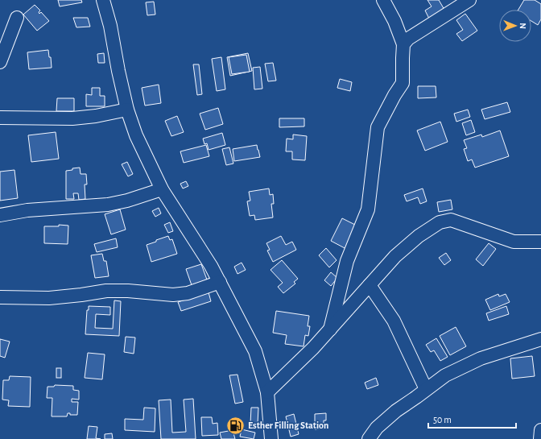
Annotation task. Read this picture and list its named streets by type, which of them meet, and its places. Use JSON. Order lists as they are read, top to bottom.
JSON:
{
  "places": {
    "fuel station": ["Esther Filling Station"]
  },
  "scale_bar": "50 m",
  "north": "right"
}
